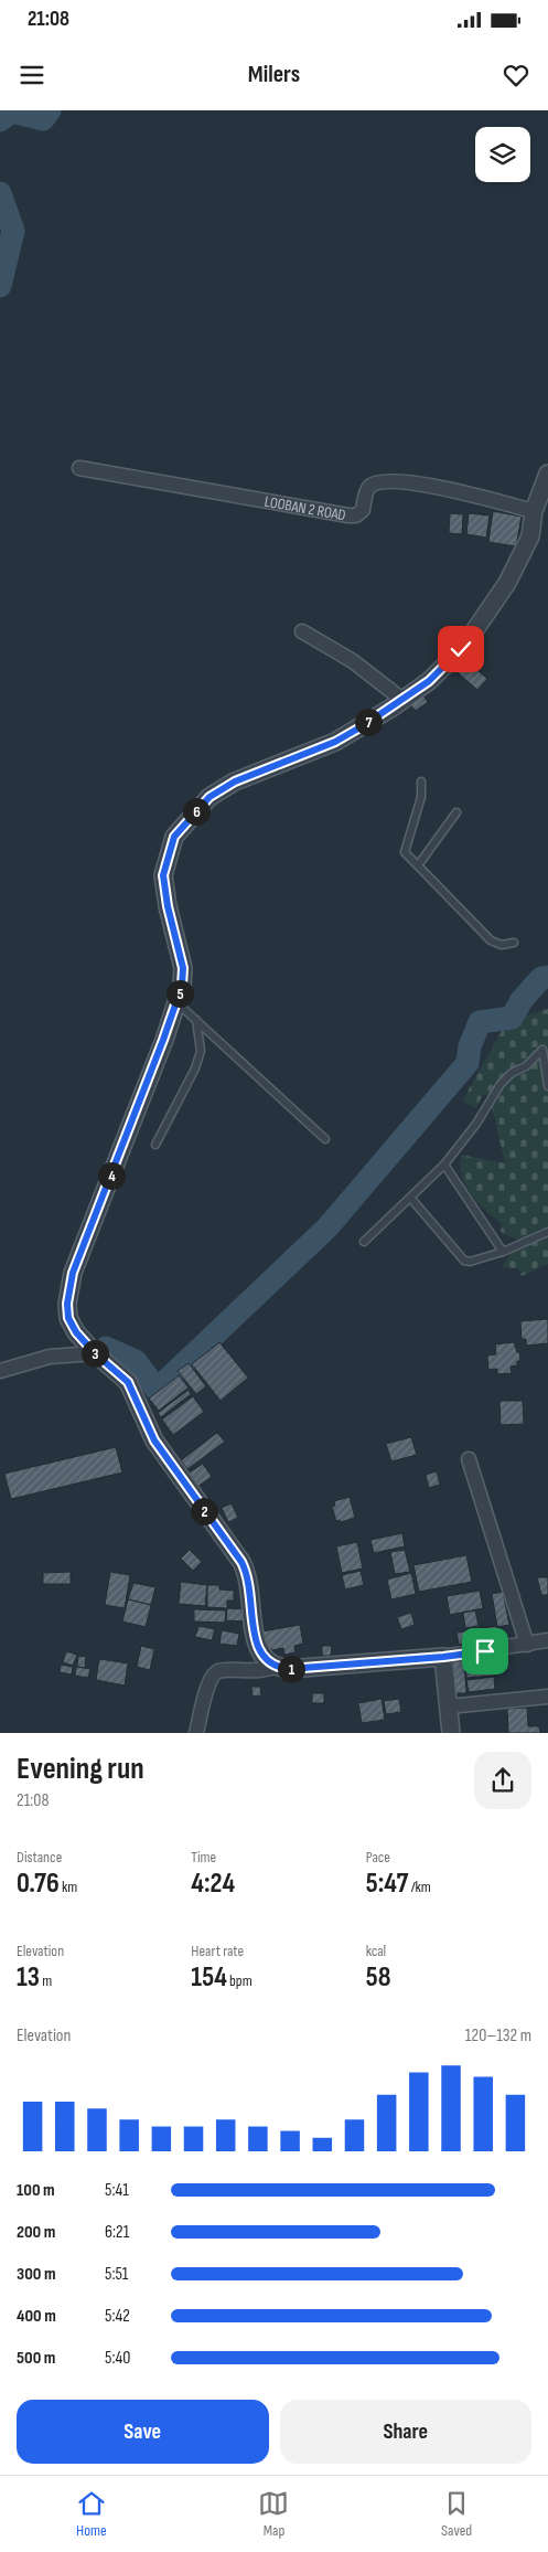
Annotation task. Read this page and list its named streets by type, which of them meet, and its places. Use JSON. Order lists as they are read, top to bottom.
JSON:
{
  "streets": {
    "street": ["LOOBAN 2 ROAD"]
  },
  "page": {
    "status": "21:08",
    "header": "Milers",
    "pins": [
      "7",
      "6",
      "5",
      "4",
      "3",
      "2",
      "1"
    ],
    "heading": ["Evening run", "21:08"],
    "stats": [
      ["Distance", "0.76 km"],
      ["Time", "4:24"],
      ["Pace", "5:47 /km"],
      ["Elevation", "13 m"],
      ["Heart rate", "154 bpm"],
      ["kcal", "58"]
    ],
    "chart": ["Elevation", "120–132 m"],
    "list": [
      {
        "name": "100 m",
        "note": "5:41"
      },
      {
        "name": "200 m",
        "note": "6:21"
      },
      {
        "name": "300 m",
        "note": "5:51"
      },
      {
        "name": "400 m",
        "note": "5:42"
      },
      {
        "name": "500 m",
        "note": "5:40"
      }
    ],
    "buttons": ["Save", "Share"],
    "tabs": ["Home", "Map", "Saved"]
  }
}
